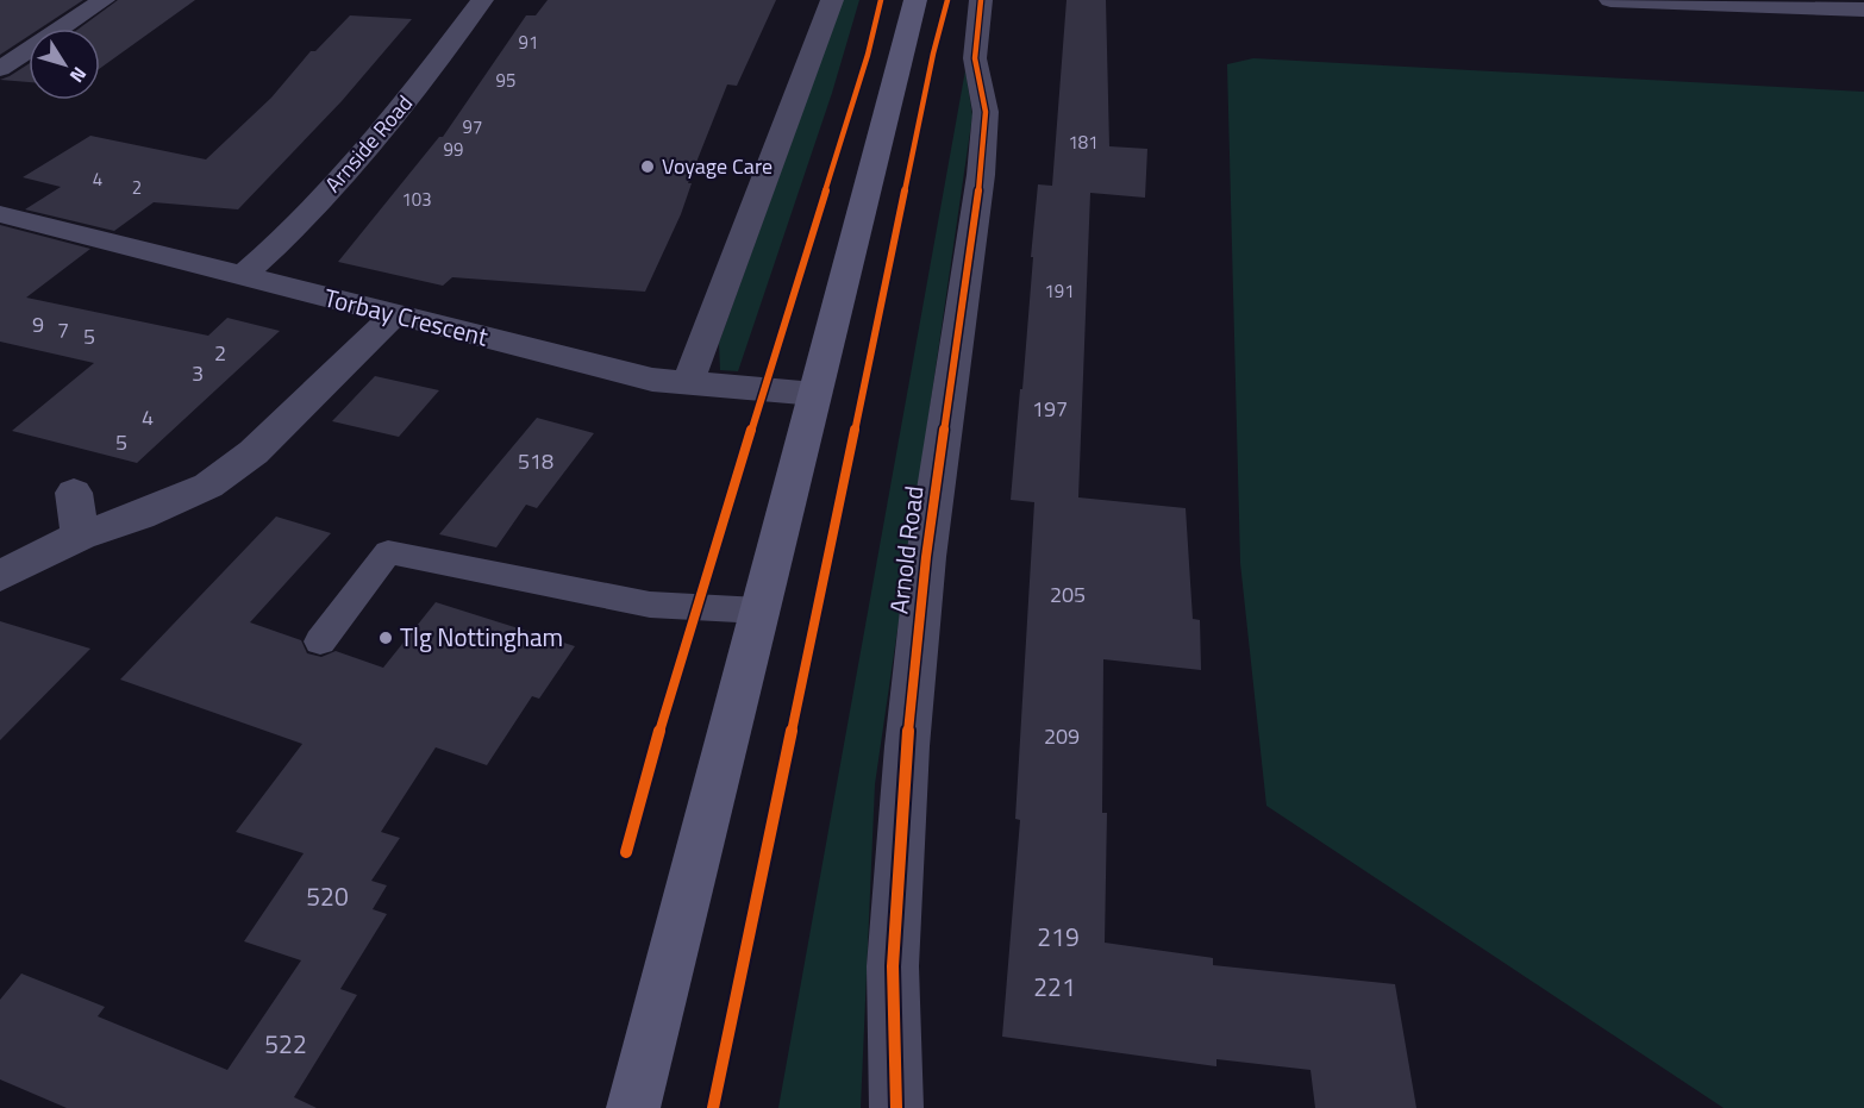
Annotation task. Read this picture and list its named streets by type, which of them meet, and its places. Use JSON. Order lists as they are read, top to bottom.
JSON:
{
  "streets": {
    "street": ["Arnside Road", "Torbay Crescent", "Arnold Road"]
  },
  "crossings": [
    ["Arnside Road", "Torbay Crescent"]
  ],
  "places": ["Voyage Care", "Tlg Nottingham"],
  "house_numbers": [
    "91",
    "95",
    "97",
    "181",
    "99",
    "4",
    "2",
    "103",
    "191",
    "9",
    "7",
    "5",
    "2",
    "3",
    "197",
    "4",
    "5",
    "518",
    "205",
    "209",
    "520",
    "219",
    "221",
    "522"
  ],
  "north": "bottom right"
}
